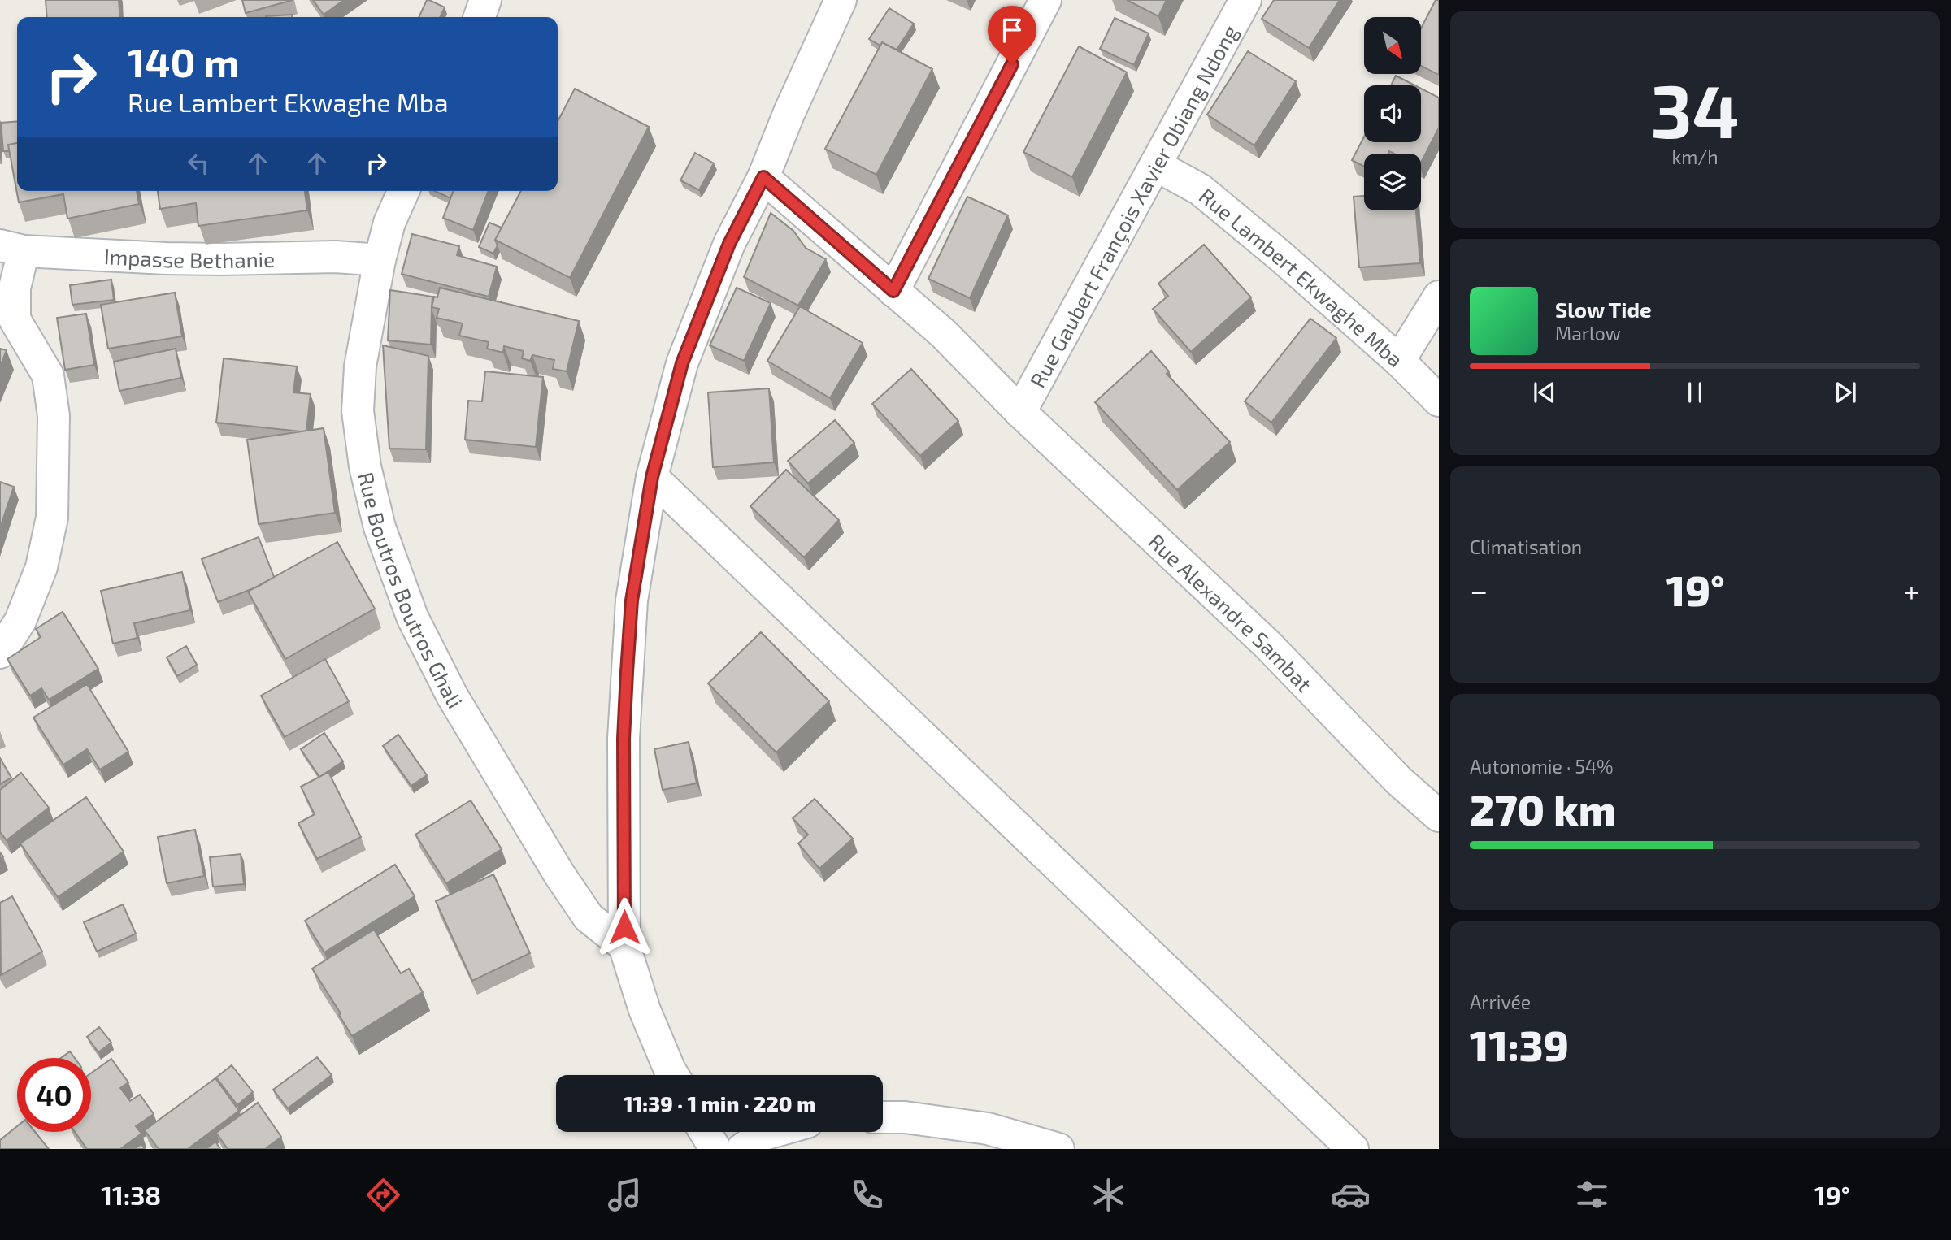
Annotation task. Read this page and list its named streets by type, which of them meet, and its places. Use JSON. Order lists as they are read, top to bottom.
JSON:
{
  "streets": {
    "street": [
      "Rue Gaubert François Xavier Obiang Ndong",
      "Impasse Bethanie",
      "Rue Lambert Ekwaghe Mba",
      "Rue Boutros Boutros Ghali",
      "Rue Alexandre Sambat"
    ]
  },
  "crossings": [
    ["Rue Gaubert François Xavier Obiang Ndong", "Rue Lambert Ekwaghe Mba"],
    ["Rue Gaubert François Xavier Obiang Ndong", "Rue Alexandre Sambat"],
    ["Impasse Bethanie", "Rue Boutros Boutros Ghali"]
  ],
  "north": "bottom right",
  "page": {
    "tile": [
      ["34", "km/h"],
      "Climatisation",
      ["Autonomie · 54%", "270 km"],
      ["Arrivée", "11:39"]
    ],
    "turn": ["140 m", "Rue Lambert Ekwaghe Mba"],
    "song": ["Slow Tide", "Marlow"],
    "heat": ["−", "19°", "+"],
    "limit": "40",
    "trip": "11:39 · 1 min · 220 m",
    "tabs": ["11:38", "19°"]
  }
}
